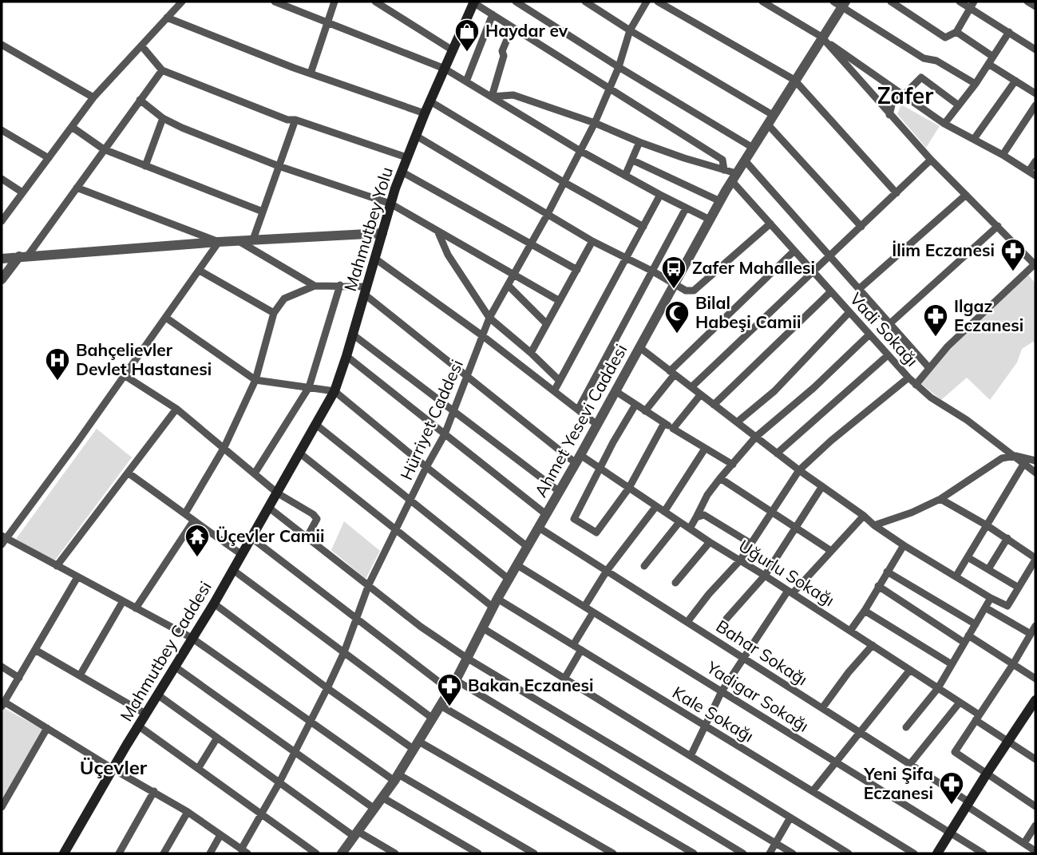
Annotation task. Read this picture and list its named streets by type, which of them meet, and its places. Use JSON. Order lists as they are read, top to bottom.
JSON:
{
  "streets": {
    "main road": ["Mahmutbey Yolu", "Mahmutbey Caddesi"],
    "street": [
      "Vadi Sokağı",
      "Hürriyet Caddesi",
      "Ahmet Yesevi Caddesi",
      "Uğurlu Sokağı",
      "Bahar Sokağı",
      "Yadigar Sokağı",
      "Kale Sokağı"
    ]
  },
  "crossings": [
    ["Mahmutbey Yolu", "Uğurlu Sokağı"],
    ["Mahmutbey Yolu", "Mahmutbey Caddesi"],
    ["Mahmutbey Yolu", "Kale Sokağı"],
    ["Vadi Sokağı", "Ahmet Yesevi Caddesi"],
    ["Hürriyet Caddesi", "Uğurlu Sokağı"],
    ["Hürriyet Caddesi", "Kale Sokağı"],
    ["Ahmet Yesevi Caddesi", "Uğurlu Sokağı"],
    ["Ahmet Yesevi Caddesi", "Bahar Sokağı"],
    ["Ahmet Yesevi Caddesi", "Yadigar Sokağı"],
    ["Ahmet Yesevi Caddesi", "Kale Sokağı"]
  ],
  "districts": ["Zafer", "Üçevler"],
  "places": {
    "shop": ["Haydar ev"],
    "pharmacy": [
      "İlim Eczanesi",
      "Ilgaz Eczanesi",
      "Bakan Eczanesi",
      "Yeni Şifa Eczanesi"
    ],
    "bus stop": ["Zafer Mahallesi"],
    "mosque": ["Bilal Habeşi Camii"],
    "hospital": ["Bahçelievler Devlet Hastanesi"],
    "temple": ["Üçevler Camii"]
  }
}
